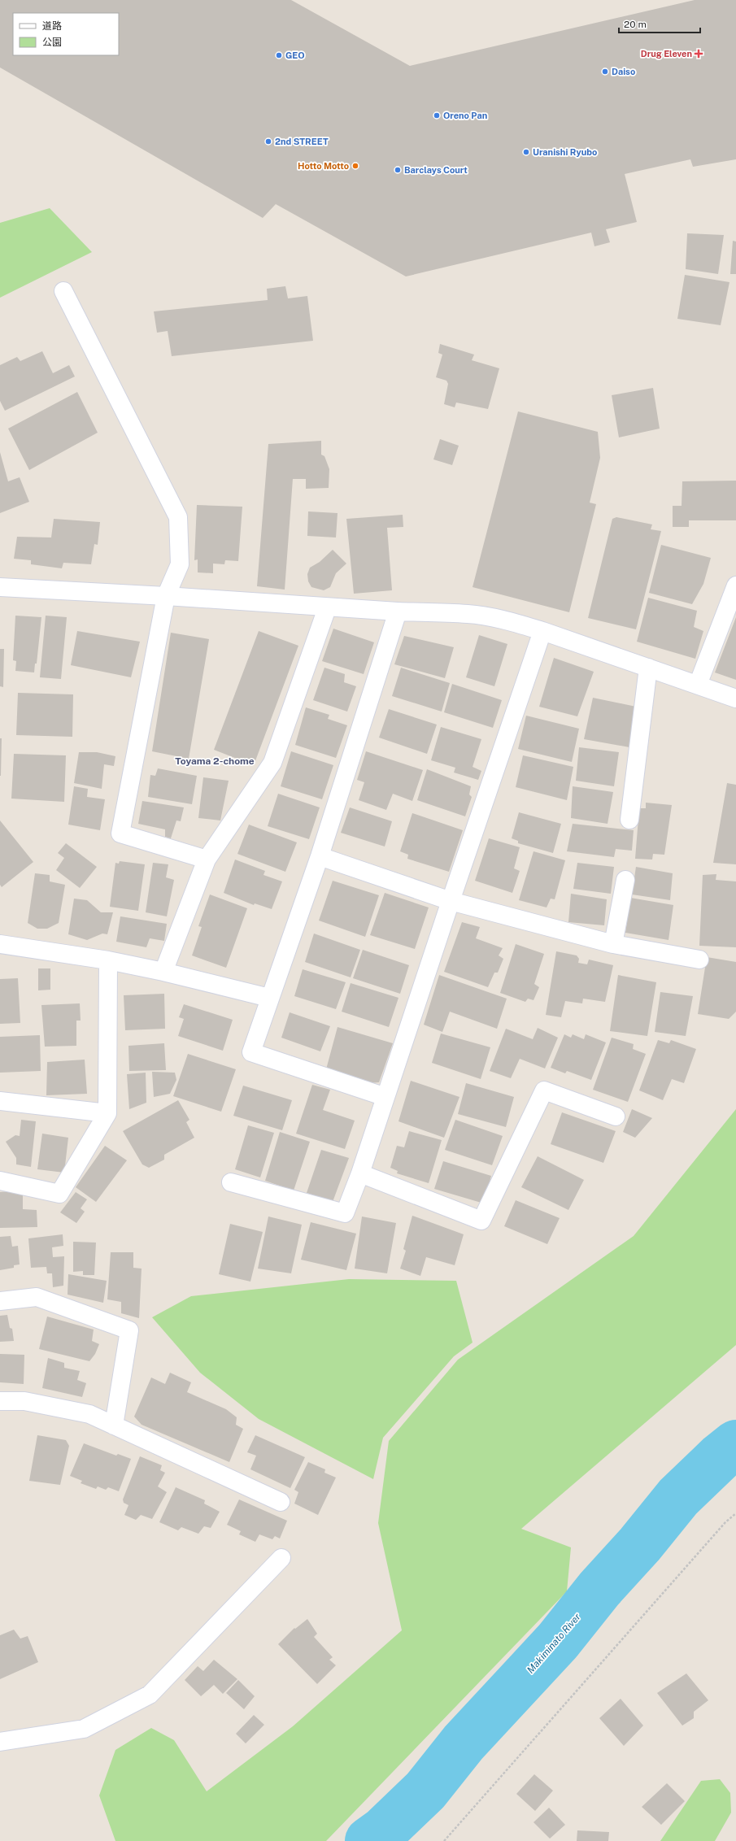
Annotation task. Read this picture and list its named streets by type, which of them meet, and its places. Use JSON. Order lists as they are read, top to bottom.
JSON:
{
  "districts": ["Toyama 2-chome"],
  "water": ["Makiminato River"],
  "places": {
    "health": ["Drug Eleven"],
    "other": [
      "GEO",
      "Daiso",
      "Oreno Pan",
      "2nd STREET",
      "Uranishi Ryubo",
      "Hotto Motto",
      "Barclays Court"
    ]
  },
  "legend": ["道路", "公園"],
  "scale_bar": "20 m"
}
